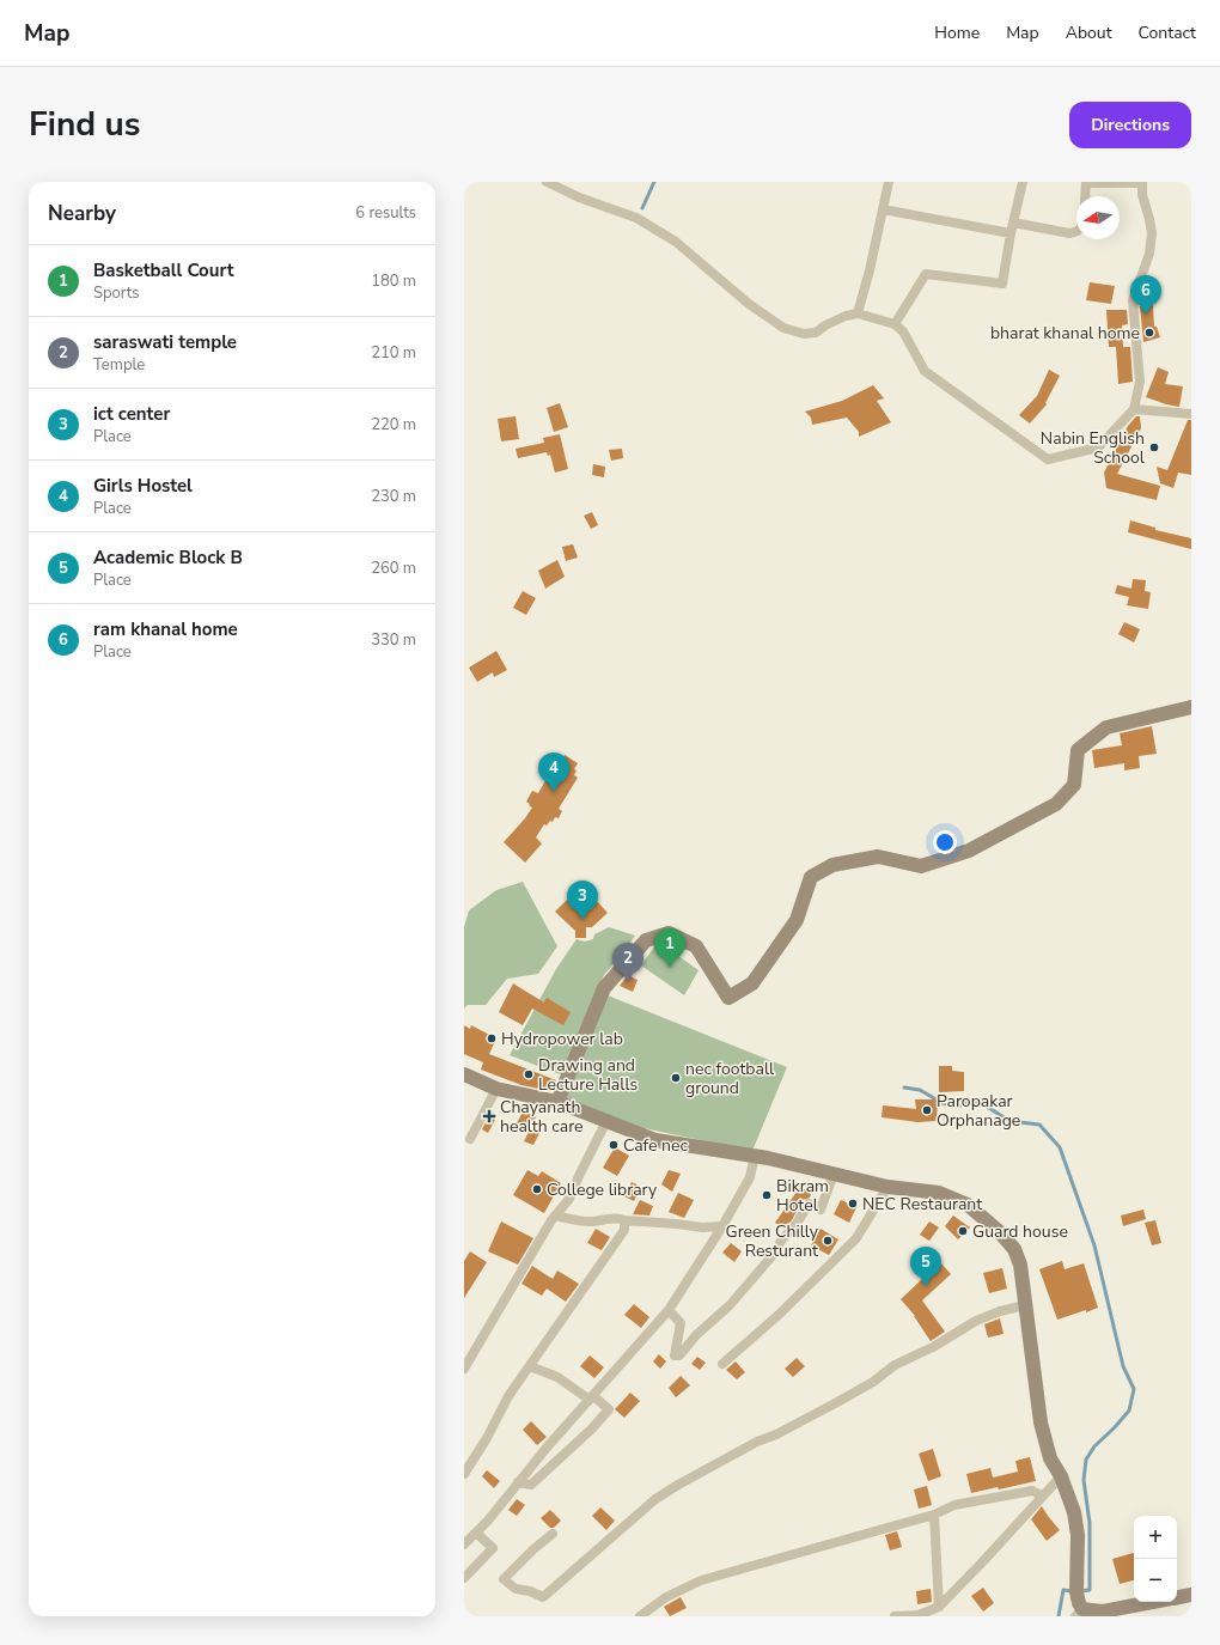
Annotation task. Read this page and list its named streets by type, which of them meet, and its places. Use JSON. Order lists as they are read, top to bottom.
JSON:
{
  "places": {
    "other": [
      "bharat khanal home",
      "Nabin English School",
      "Hydropower lab",
      "Drawing and Lecture Halls",
      "nec football ground",
      "Paropakar Orphanage",
      "Cafe nec",
      "College library",
      "Bikram Hotel",
      "NEC Restaurant",
      "Guard house",
      "Green Chilly Resturant"
    ],
    "health": ["Chayanath health care"]
  },
  "north": "left",
  "page": {
    "header": "Map",
    "nav": [
      "Home",
      "Map",
      "About",
      "Contact"
    ],
    "title": "Find us",
    "buttons": "Directions",
    "heading": ["Nearby", "6 results"],
    "list": [
      {
        "mark": "1",
        "name": "Basketball Court",
        "note": "Sports",
        "value": "180 m"
      },
      {
        "mark": "2",
        "name": "saraswati temple",
        "note": "Temple",
        "value": "210 m"
      },
      {
        "mark": "3",
        "name": "ict center",
        "note": "Place",
        "value": "220 m"
      },
      {
        "mark": "4",
        "name": "Girls Hostel",
        "note": "Place",
        "value": "230 m"
      },
      {
        "mark": "5",
        "name": "Academic Block B",
        "note": "Place",
        "value": "260 m"
      },
      {
        "mark": "6",
        "name": "ram khanal home",
        "note": "Place",
        "value": "330 m"
      }
    ],
    "pins": [
      "6",
      "4",
      "3",
      "1",
      "2",
      "5"
    ],
    "map_buttons": ["+", "−"]
  }
}
